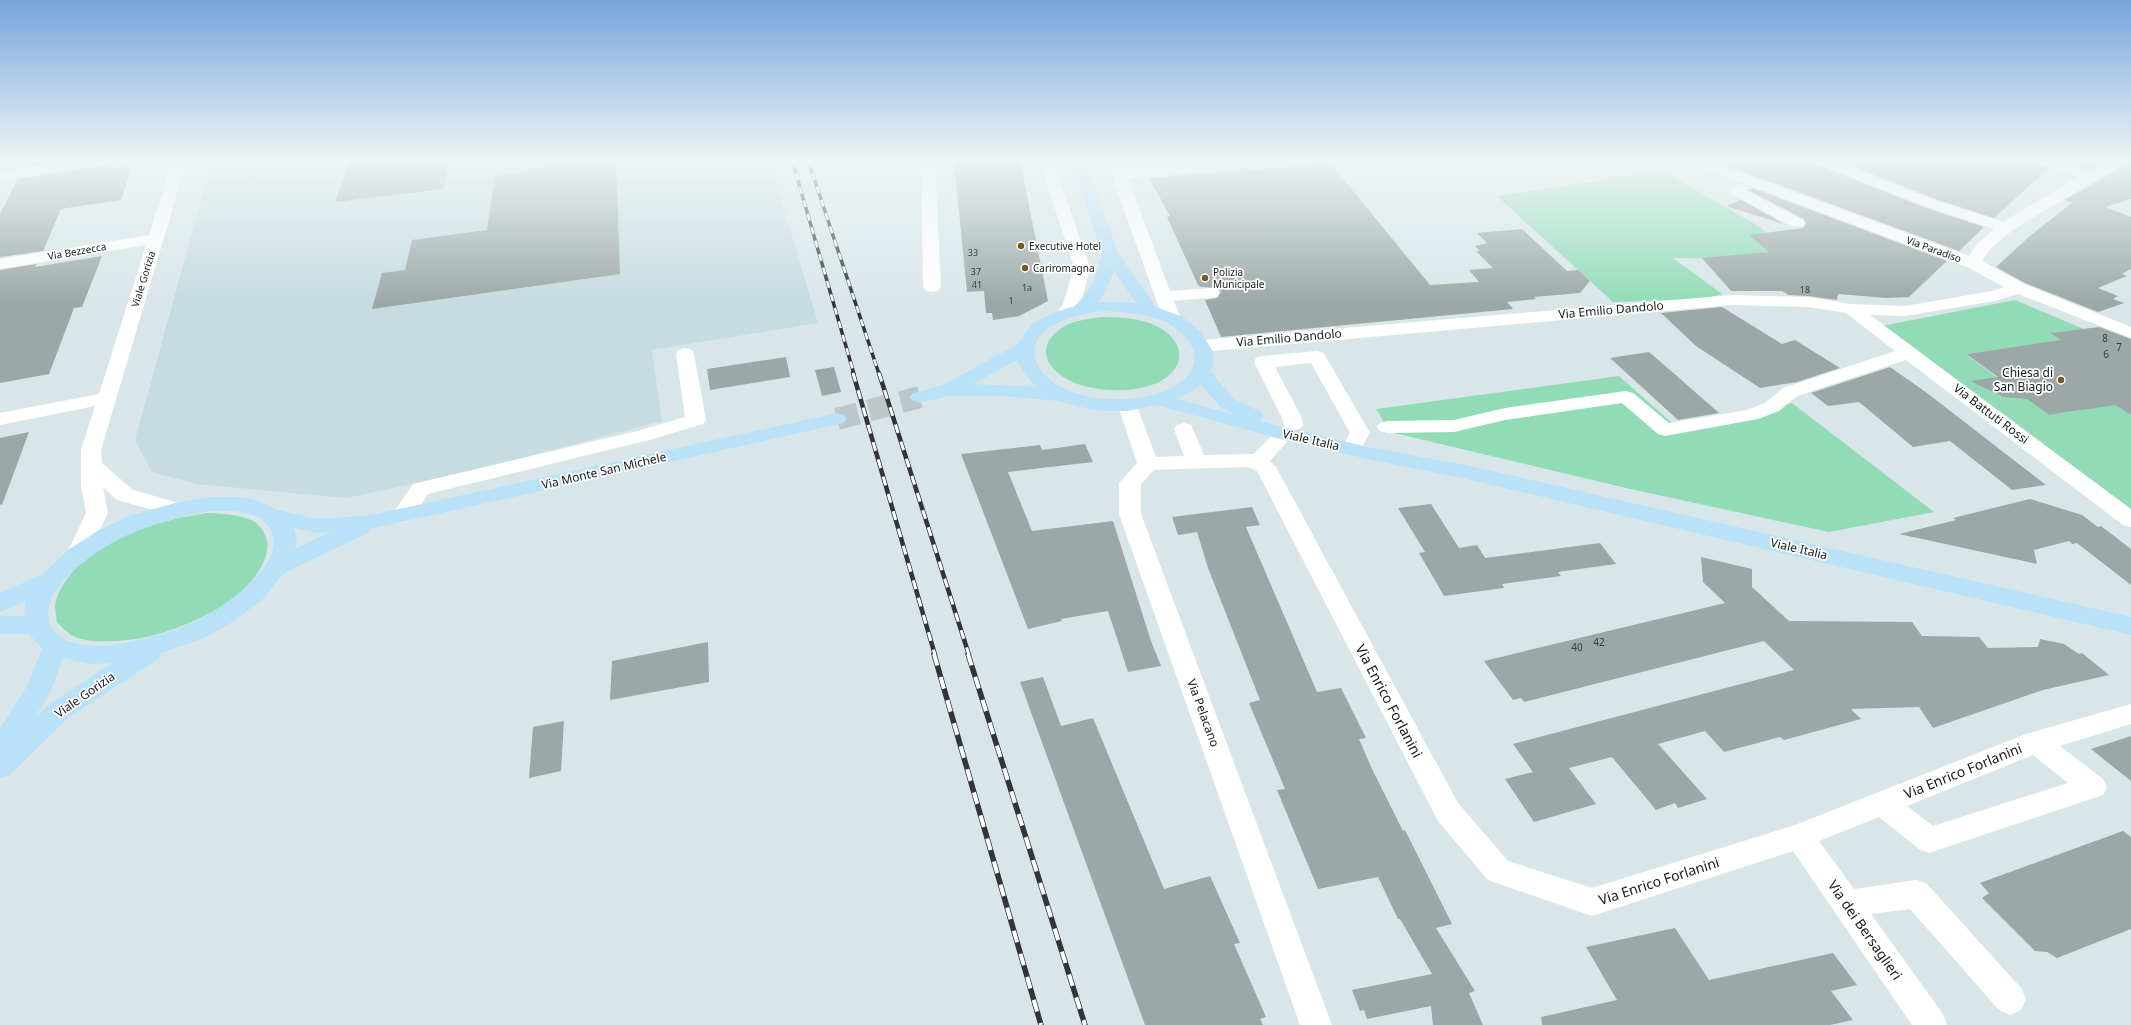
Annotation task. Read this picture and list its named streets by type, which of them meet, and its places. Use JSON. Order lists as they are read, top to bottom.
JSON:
{
  "streets": {
    "main road": ["Viale Gorizia", "Viale Italia", "Via Monte San Michele"],
    "street": [
      "Via Paradiso",
      "Via Bezzecca",
      "Via Emilio Dandolo",
      "Via Battuti Rossi",
      "Via Enrico Forlanini",
      "Via Pelacano",
      "Via dei Bersaglieri"
    ]
  },
  "crossings": [
    ["Via Paradiso", "Via Emilio Dandolo"],
    ["Via Bezzecca", "Viale Gorizia"],
    ["Viale Gorizia", "Via Monte San Michele"],
    ["Via Emilio Dandolo", "Via Battuti Rossi"],
    ["Via Emilio Dandolo", "Viale Italia"],
    ["Via Enrico Forlanini", "Via dei Bersaglieri"]
  ],
  "places": [
    "Executive Hotel",
    "Cariromagna",
    "Polizia Municipale",
    "Chiesa di San Biagio"
  ],
  "house_numbers": [
    "33",
    "37",
    "41",
    "1a",
    "18",
    "1",
    "8",
    "7",
    "6",
    "42",
    "40"
  ]
}
